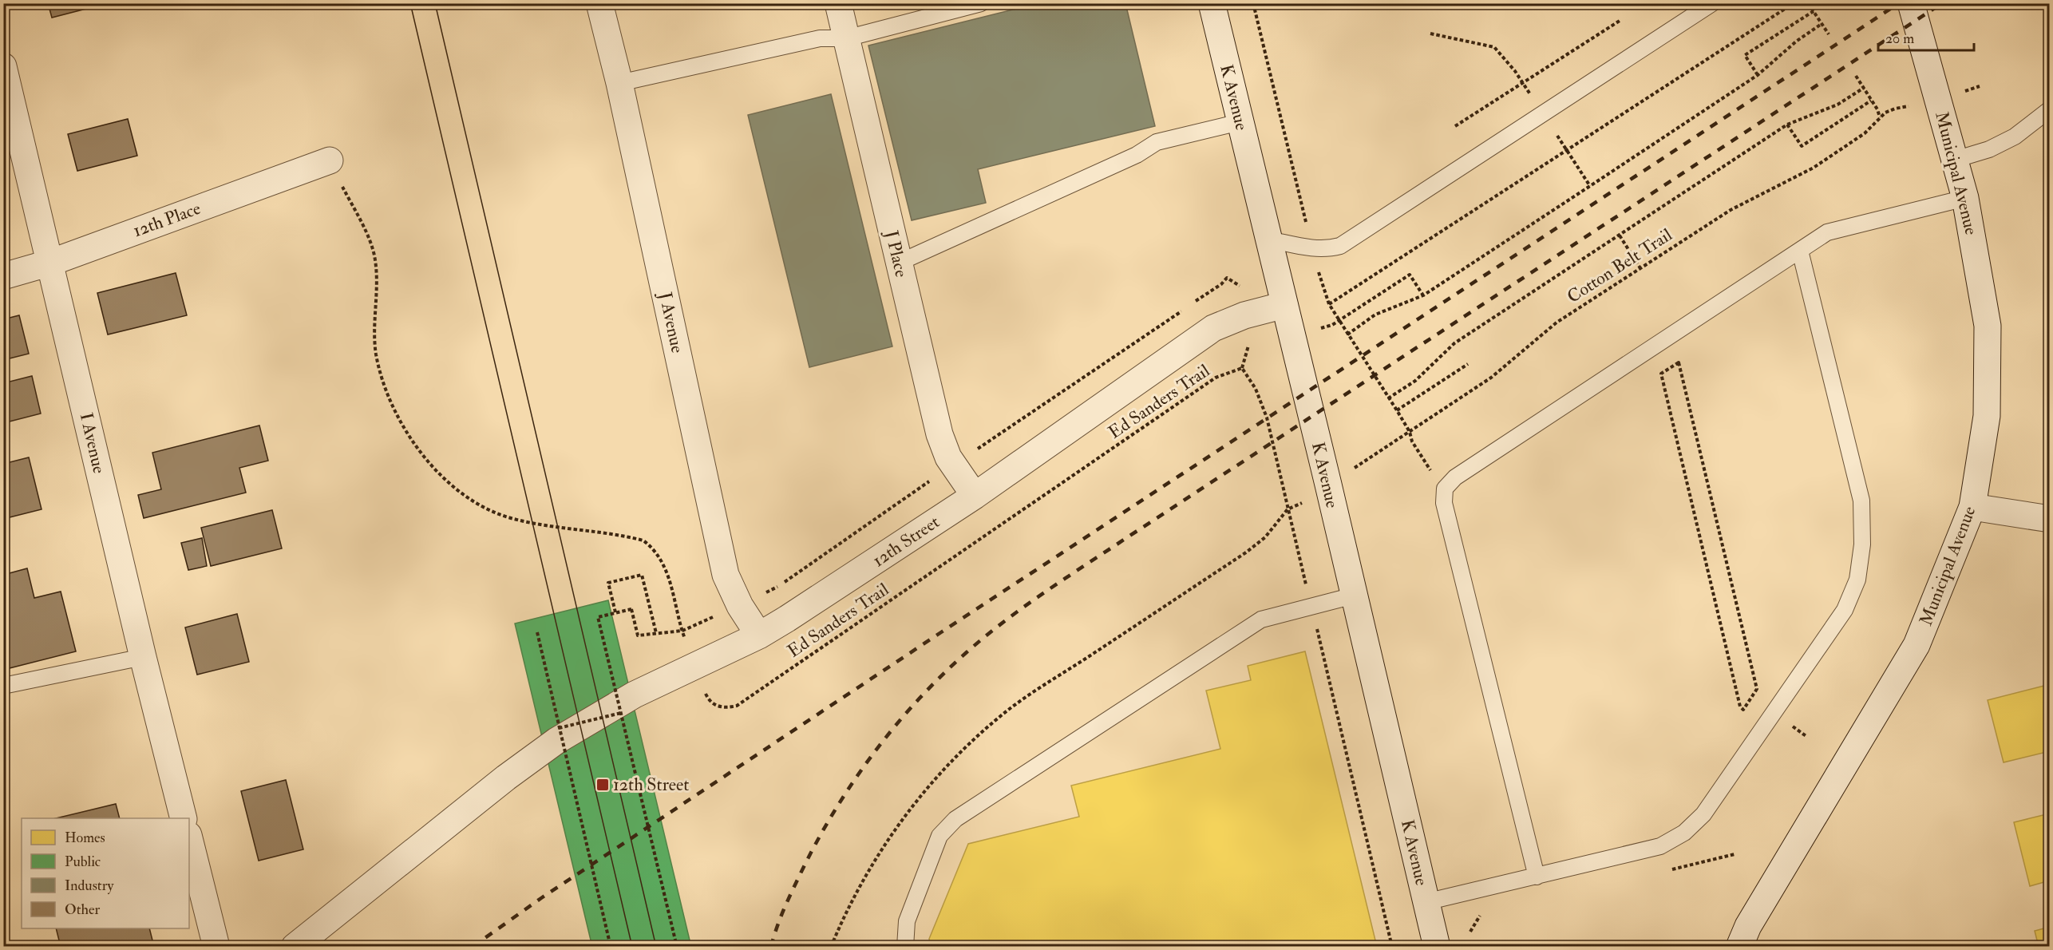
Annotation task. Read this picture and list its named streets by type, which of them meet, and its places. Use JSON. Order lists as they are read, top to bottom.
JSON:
{
  "streets": {
    "street": [
      "K Avenue",
      "Municipal Avenue",
      "12th Place",
      "J Place",
      "J Avenue",
      "I Avenue",
      "12th Street"
    ],
    "path": ["Cotton Belt Trail", "Ed Sanders Trail"]
  },
  "crossings": [
    ["K Avenue", "12th Street"],
    ["12th Place", "I Avenue"],
    ["J Place", "12th Street"],
    ["J Avenue", "12th Street"]
  ],
  "places": {
    "transit": ["12th Street"]
  },
  "legend": [
    "Homes",
    "Public",
    "Industry",
    "Other"
  ],
  "scale_bar": "20 m"
}
